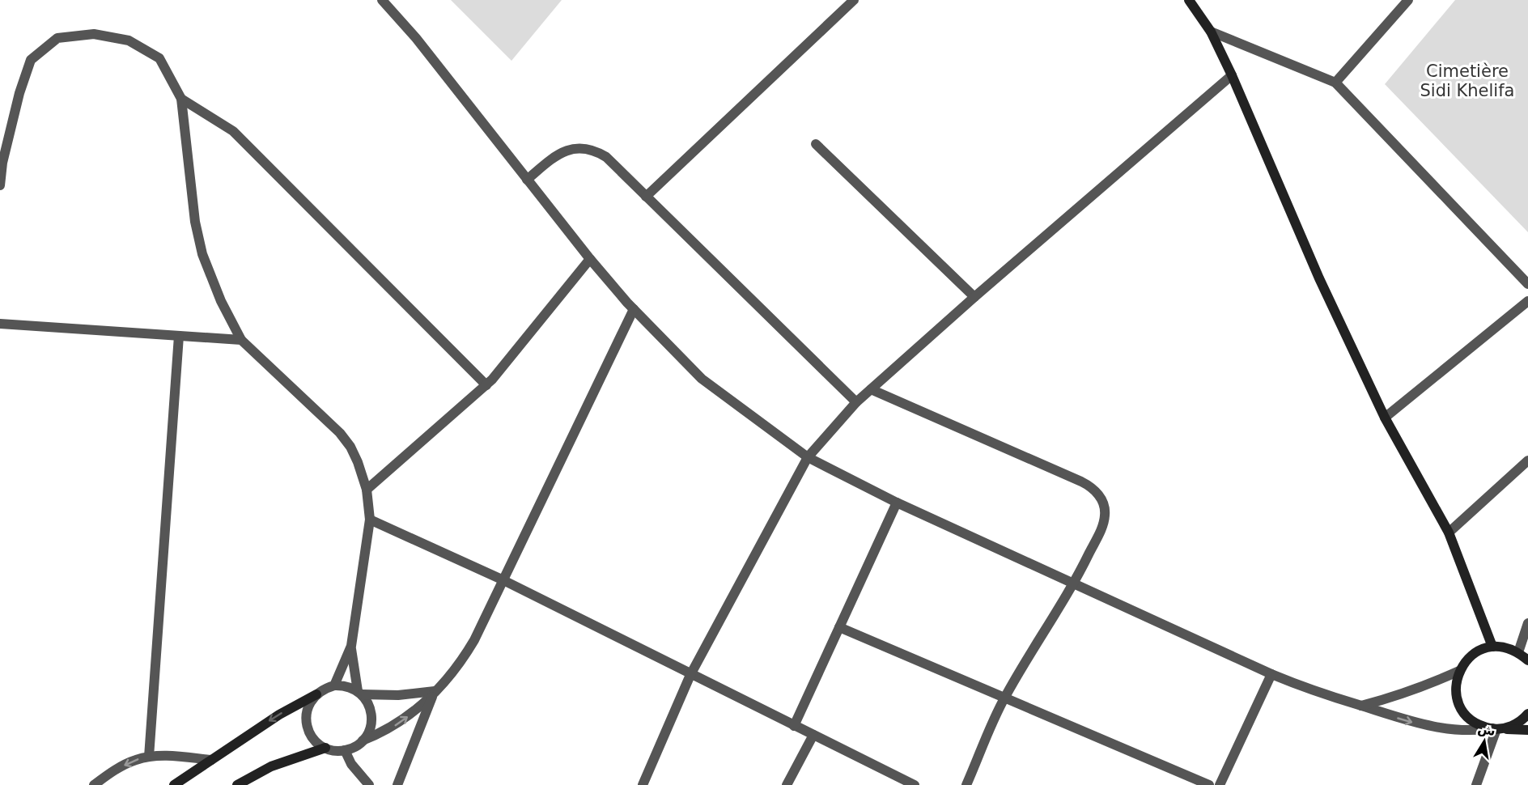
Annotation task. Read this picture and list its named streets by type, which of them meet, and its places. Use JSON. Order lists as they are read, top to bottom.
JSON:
{
  "parks": ["Cimetière Sidi Khelifa"],
  "north": "top"
}
